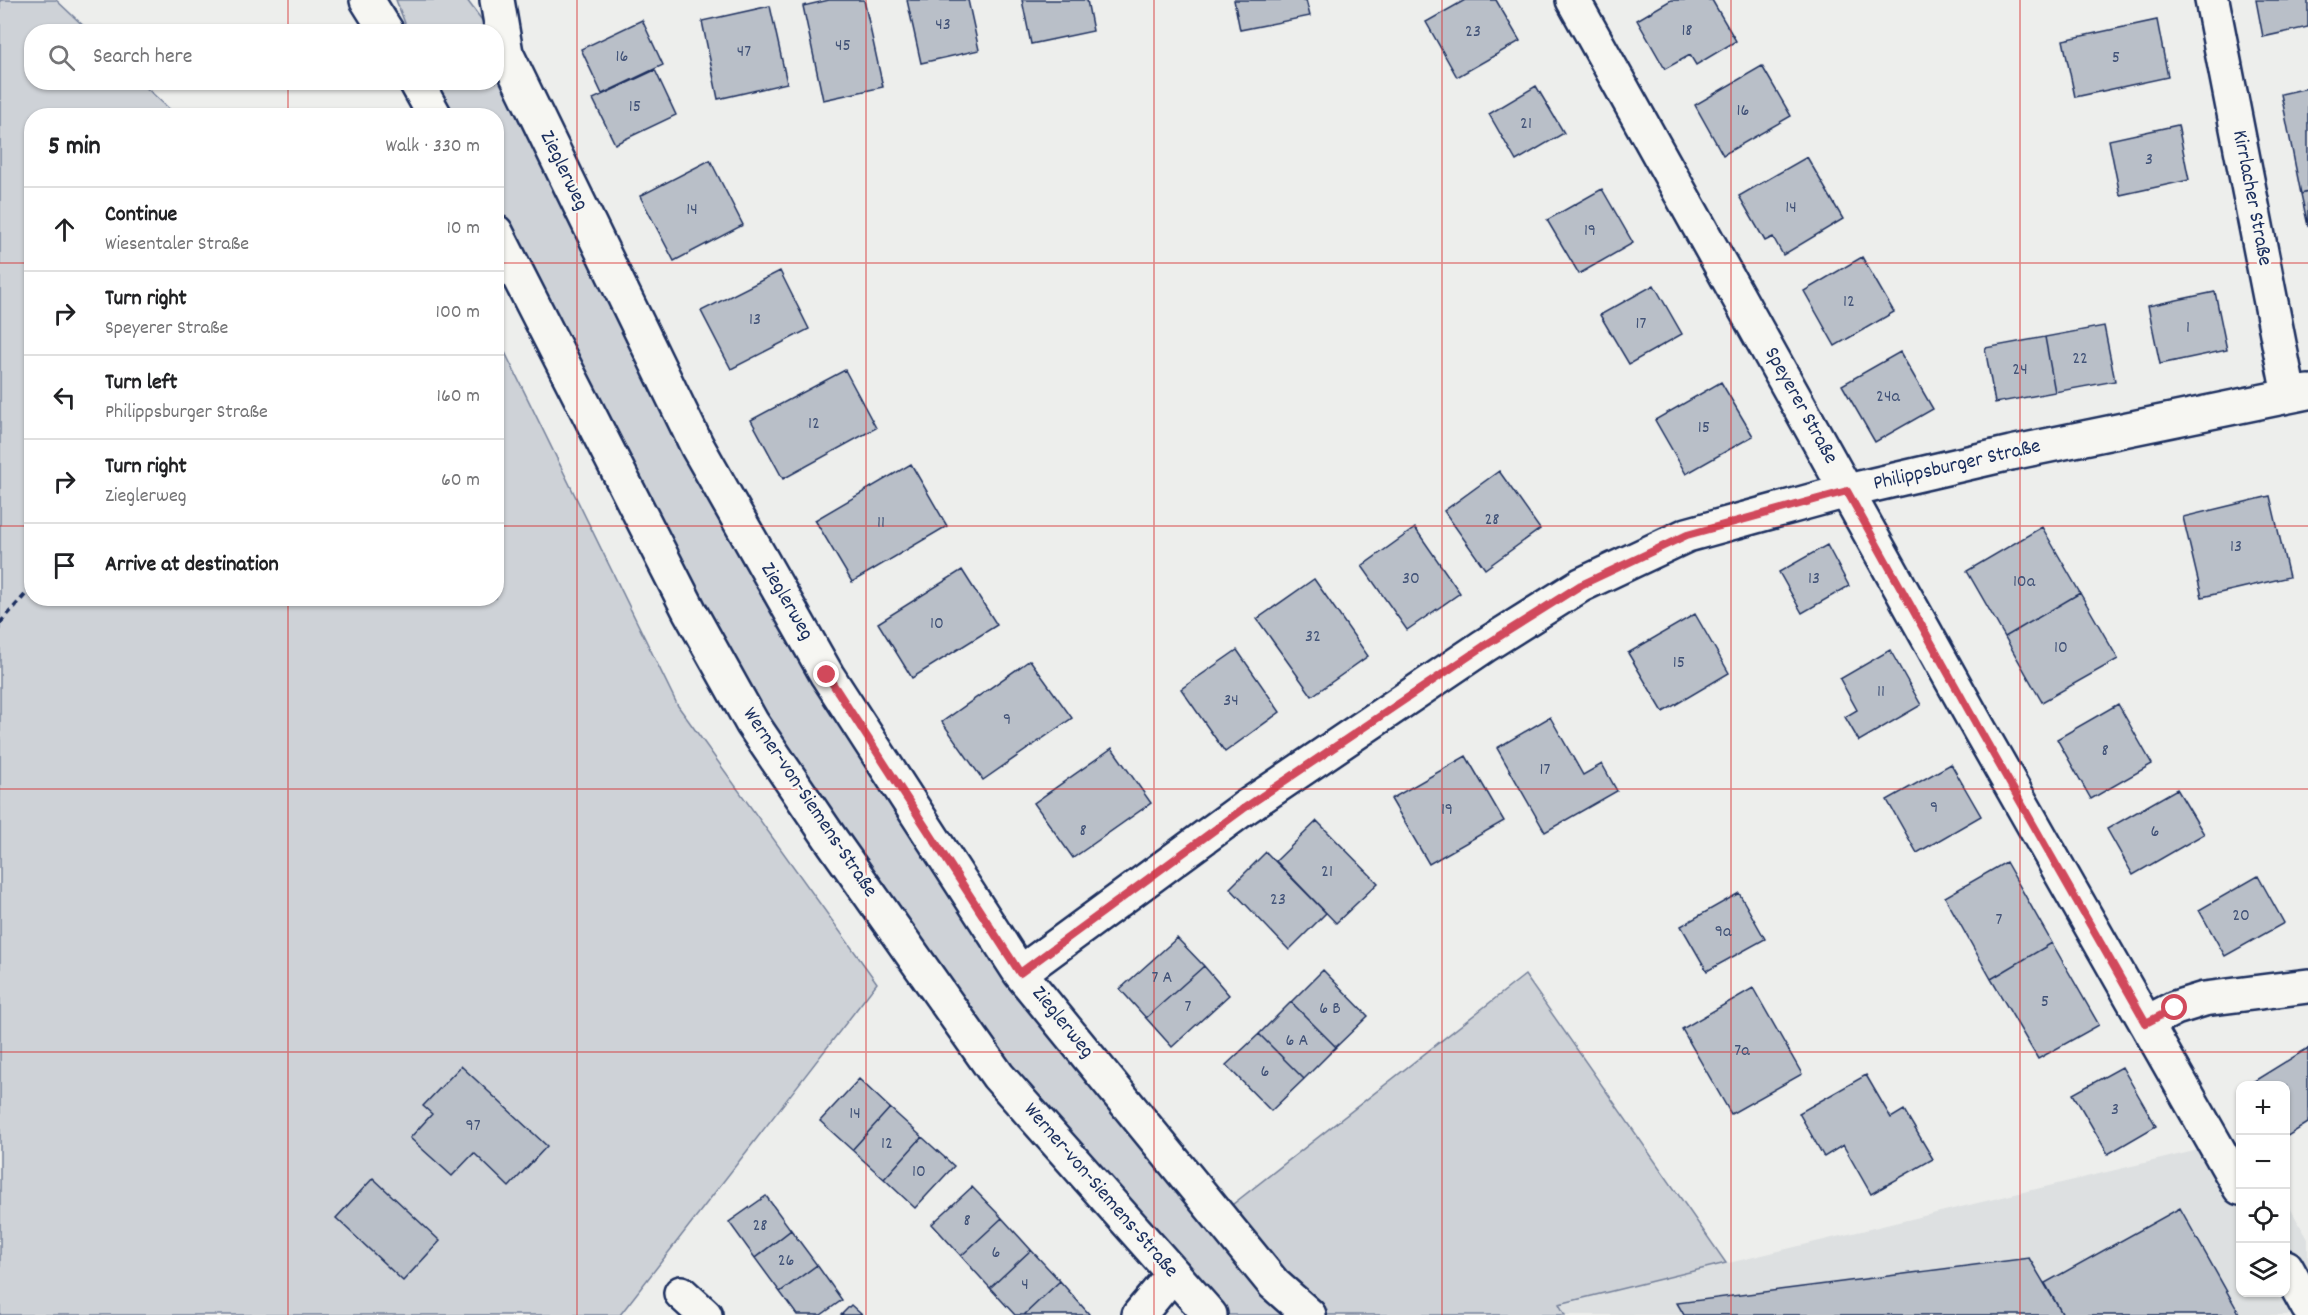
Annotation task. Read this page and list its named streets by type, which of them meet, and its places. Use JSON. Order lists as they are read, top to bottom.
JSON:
{
  "streets": {
    "street": [
      "Zieglerweg",
      "Kirrlacher Straße",
      "Speyerer Straße",
      "Philippsburger Straße",
      "Werner-von-Siemens-Straße"
    ]
  },
  "crossings": [
    ["Zieglerweg", "Philippsburger Straße"],
    ["Kirrlacher Straße", "Philippsburger Straße"],
    ["Speyerer Straße", "Philippsburger Straße"]
  ],
  "house_numbers": [
    "43",
    "18",
    "23",
    "45",
    "47",
    "16",
    "5",
    "15",
    "16",
    "21",
    "3",
    "14",
    "14",
    "19",
    "12",
    "13",
    "17",
    "1",
    "22",
    "24",
    "24a",
    "12",
    "15",
    "28",
    "11",
    "13",
    "30",
    "13",
    "10a",
    "10",
    "32",
    "10",
    "15",
    "11",
    "34",
    "9",
    "8",
    "17",
    "9",
    "19",
    "8",
    "6",
    "21",
    "23",
    "20",
    "7",
    "9a",
    "7 A",
    "5",
    "7",
    "6 B",
    "6 A",
    "7a",
    "6",
    "3",
    "14",
    "97",
    "12",
    "10",
    "8",
    "28",
    "6",
    "26",
    "4"
  ],
  "page": {
    "search": "Search here",
    "heading": ["5 min", "Walk · 330 m"],
    "list": [
      ["Continue", "Wiesentaler Straße", "10 m"],
      ["Turn right", "Speyerer Straße", "100 m"],
      ["Turn left", "Philippsburger Straße", "160 m"],
      ["Turn right", "Zieglerweg", "60 m"],
      "Arrive at destination"
    ],
    "map_buttons": ["+", "−"]
  }
}
